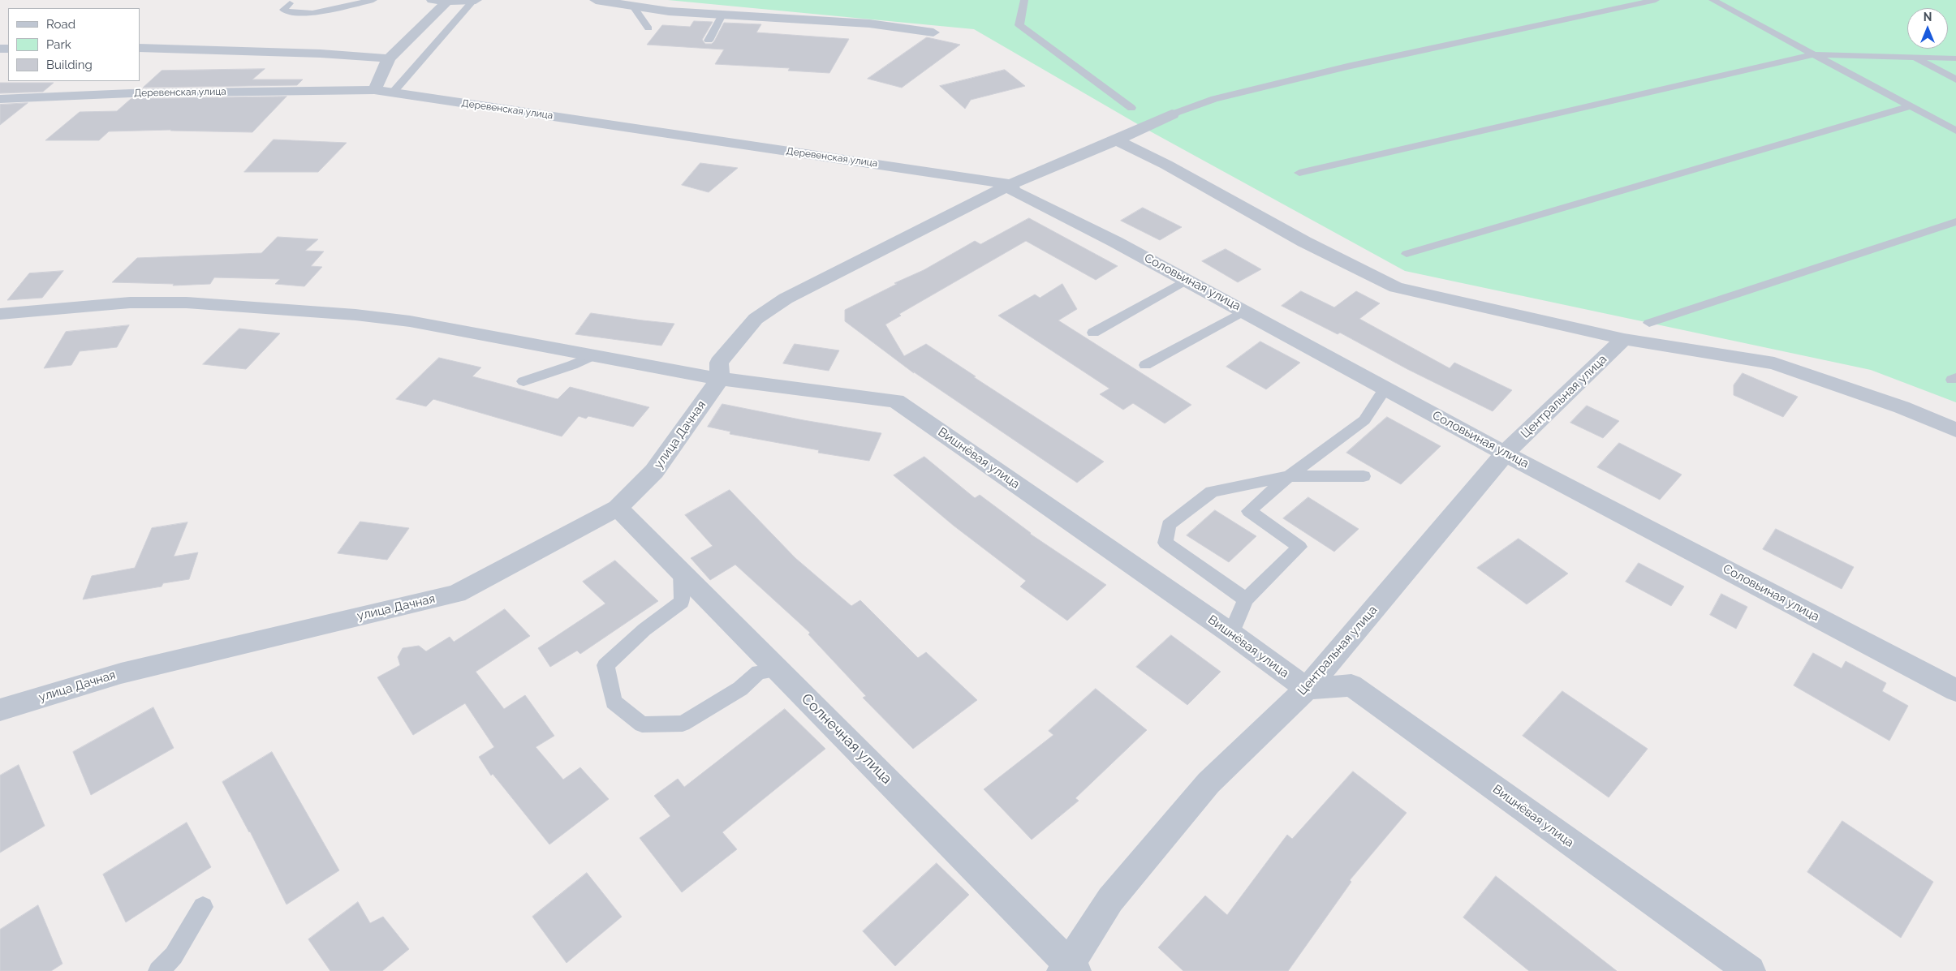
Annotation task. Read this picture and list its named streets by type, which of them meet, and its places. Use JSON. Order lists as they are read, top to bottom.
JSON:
{
  "streets": {
    "street": [
      "Деревенская улица",
      "Соловьиная улица",
      "Центральная улица",
      "улица Дачная",
      "Вишнёвая улица",
      "Солнечная улица"
    ]
  },
  "crossings": [
    ["Деревенская улица", "Соловьиная улица"],
    ["Соловьиная улица", "Центральная улица"],
    ["Центральная улица", "Вишнёвая улица"],
    ["Центральная улица", "Солнечная улица"],
    ["улица Дачная", "Вишнёвая улица"],
    ["улица Дачная", "Солнечная улица"]
  ],
  "legend": ["Road", "Park", "Building"],
  "north": "top"
}
